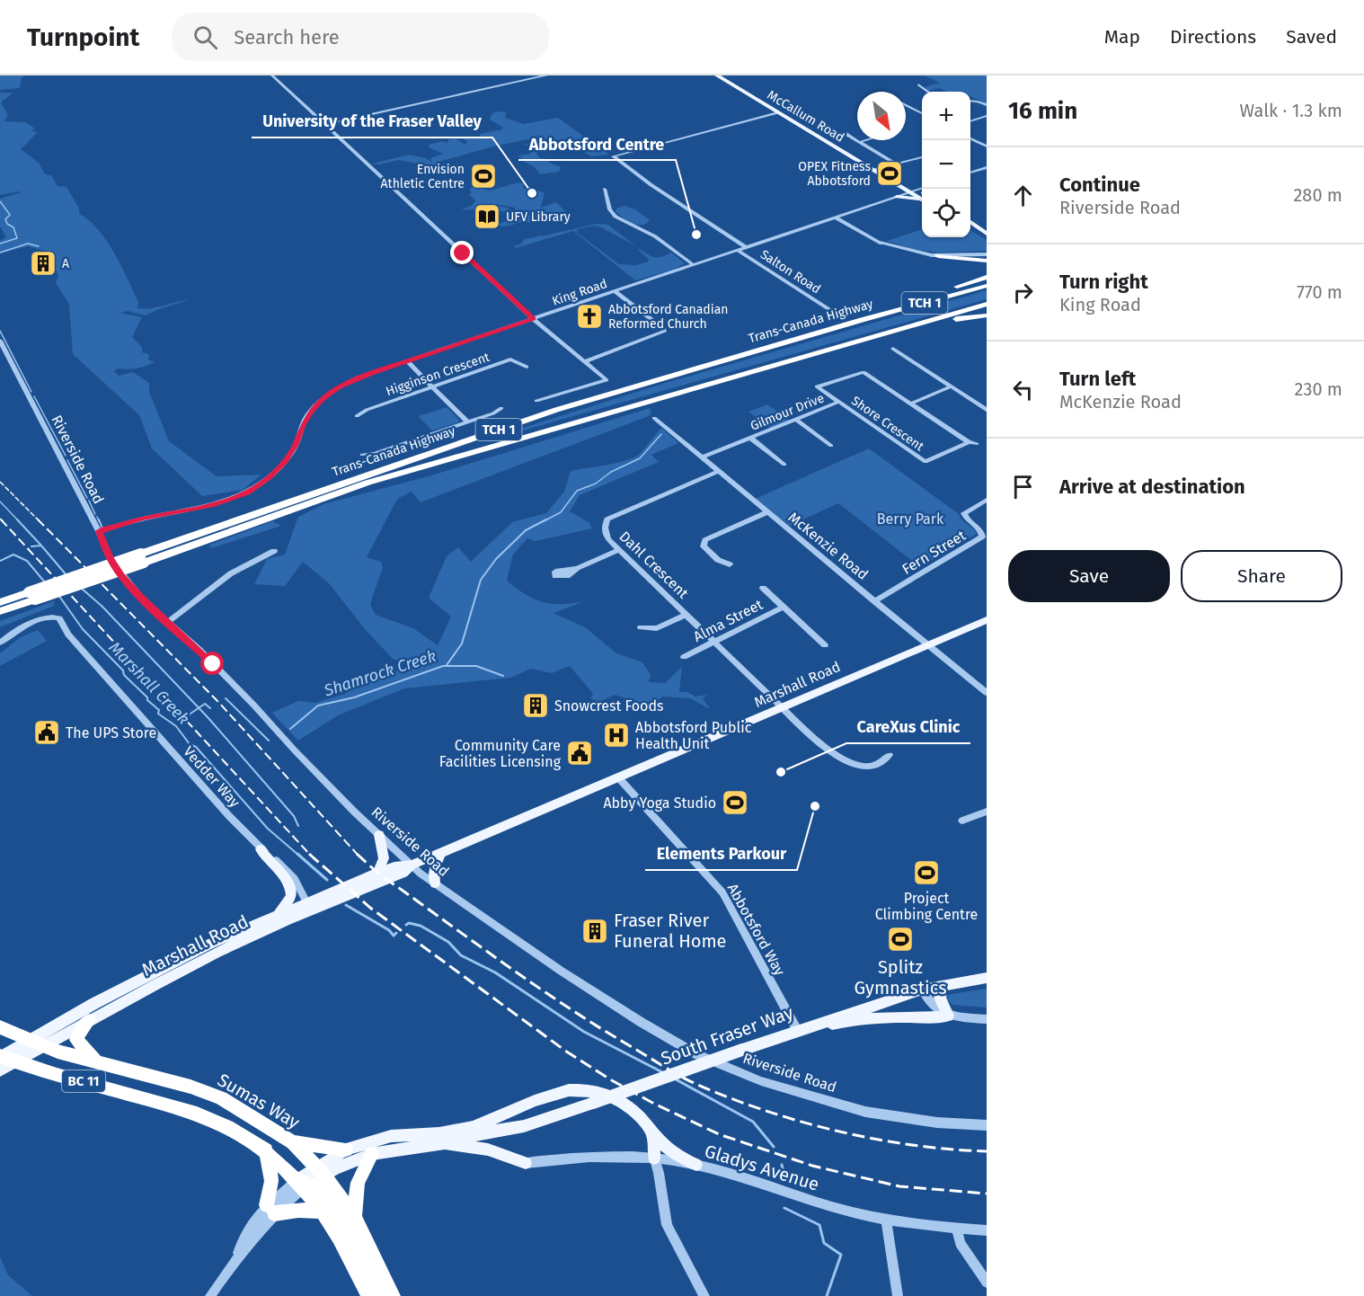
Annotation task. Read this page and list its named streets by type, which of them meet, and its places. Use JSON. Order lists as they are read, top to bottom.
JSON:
{
  "streets": {
    "highway": [
      "TCH 1",
      "Trans-Canada Highway",
      "BC 11",
      "Sumas Way"
    ],
    "main road": ["McCallum Road", "Marshall Road", "South Fraser Way"],
    "street": [
      "Salton Road",
      "King Road",
      "Higginson Crescent",
      "Gilmour Drive",
      "Shore Crescent",
      "Riverside Road",
      "McKenzie Road",
      "Fern Street",
      "Dahl Crescent",
      "Alma Street",
      "Vedder Way",
      "Abbotsford Way",
      "Gladys Avenue"
    ]
  },
  "crossings": [
    ["McCallum Road", "King Road"],
    ["Salton Road", "King Road"],
    ["King Road", "Riverside Road"],
    ["Gilmour Drive", "Shore Crescent"],
    ["Gilmour Drive", "McKenzie Road"],
    ["Riverside Road", "Marshall Road"],
    ["McKenzie Road", "Fern Street"],
    ["McKenzie Road", "Dahl Crescent"],
    ["McKenzie Road", "Marshall Road"],
    ["Dahl Crescent", "Alma Street"],
    ["Dahl Crescent", "Marshall Road"],
    ["Marshall Road", "Vedder Way"],
    ["Marshall Road", "Abbotsford Way"],
    ["Marshall Road", "Sumas Way"],
    ["Abbotsford Way", "South Fraser Way"],
    ["South Fraser Way", "Sumas Way"]
  ],
  "water": ["Shamrock Creek", "Marshall Creek"],
  "parks": ["Berry Park"],
  "places": {
    "sports": [
      "OPEX Fitness Abbotsford",
      "Envision Athletic Centre",
      "Abby Yoga Studio",
      "Project Climbing Centre",
      "Splitz Gymnastics"
    ],
    "other": [
      "University of the Fraser Valley",
      "Abbotsford Centre",
      "CareXus Clinic",
      "Elements Parkour"
    ],
    "library": ["UFV Library"],
    "building": ["A", "Snowcrest Foods", "Fraser River Funeral Home"],
    "church": ["Abbotsford Canadian Reformed Church"],
    "public building": ["The UPS Store", "Community Care Facilities Licensing"],
    "hospital": ["Abbotsford Public Health Unit"]
  },
  "north": "bottom right",
  "page": {
    "header": "Turnpoint",
    "search": "Search here",
    "nav": ["Map", "Directions", "Saved"],
    "heading": ["16 min", "Walk · 1.3 km"],
    "map_buttons": ["+", "−"],
    "list": [
      ["Continue", "Riverside Road", "280 m"],
      ["Turn right", "King Road", "770 m"],
      ["Turn left", "McKenzie Road", "230 m"],
      "Arrive at destination"
    ],
    "buttons": ["Save", "Share"]
  }
}
